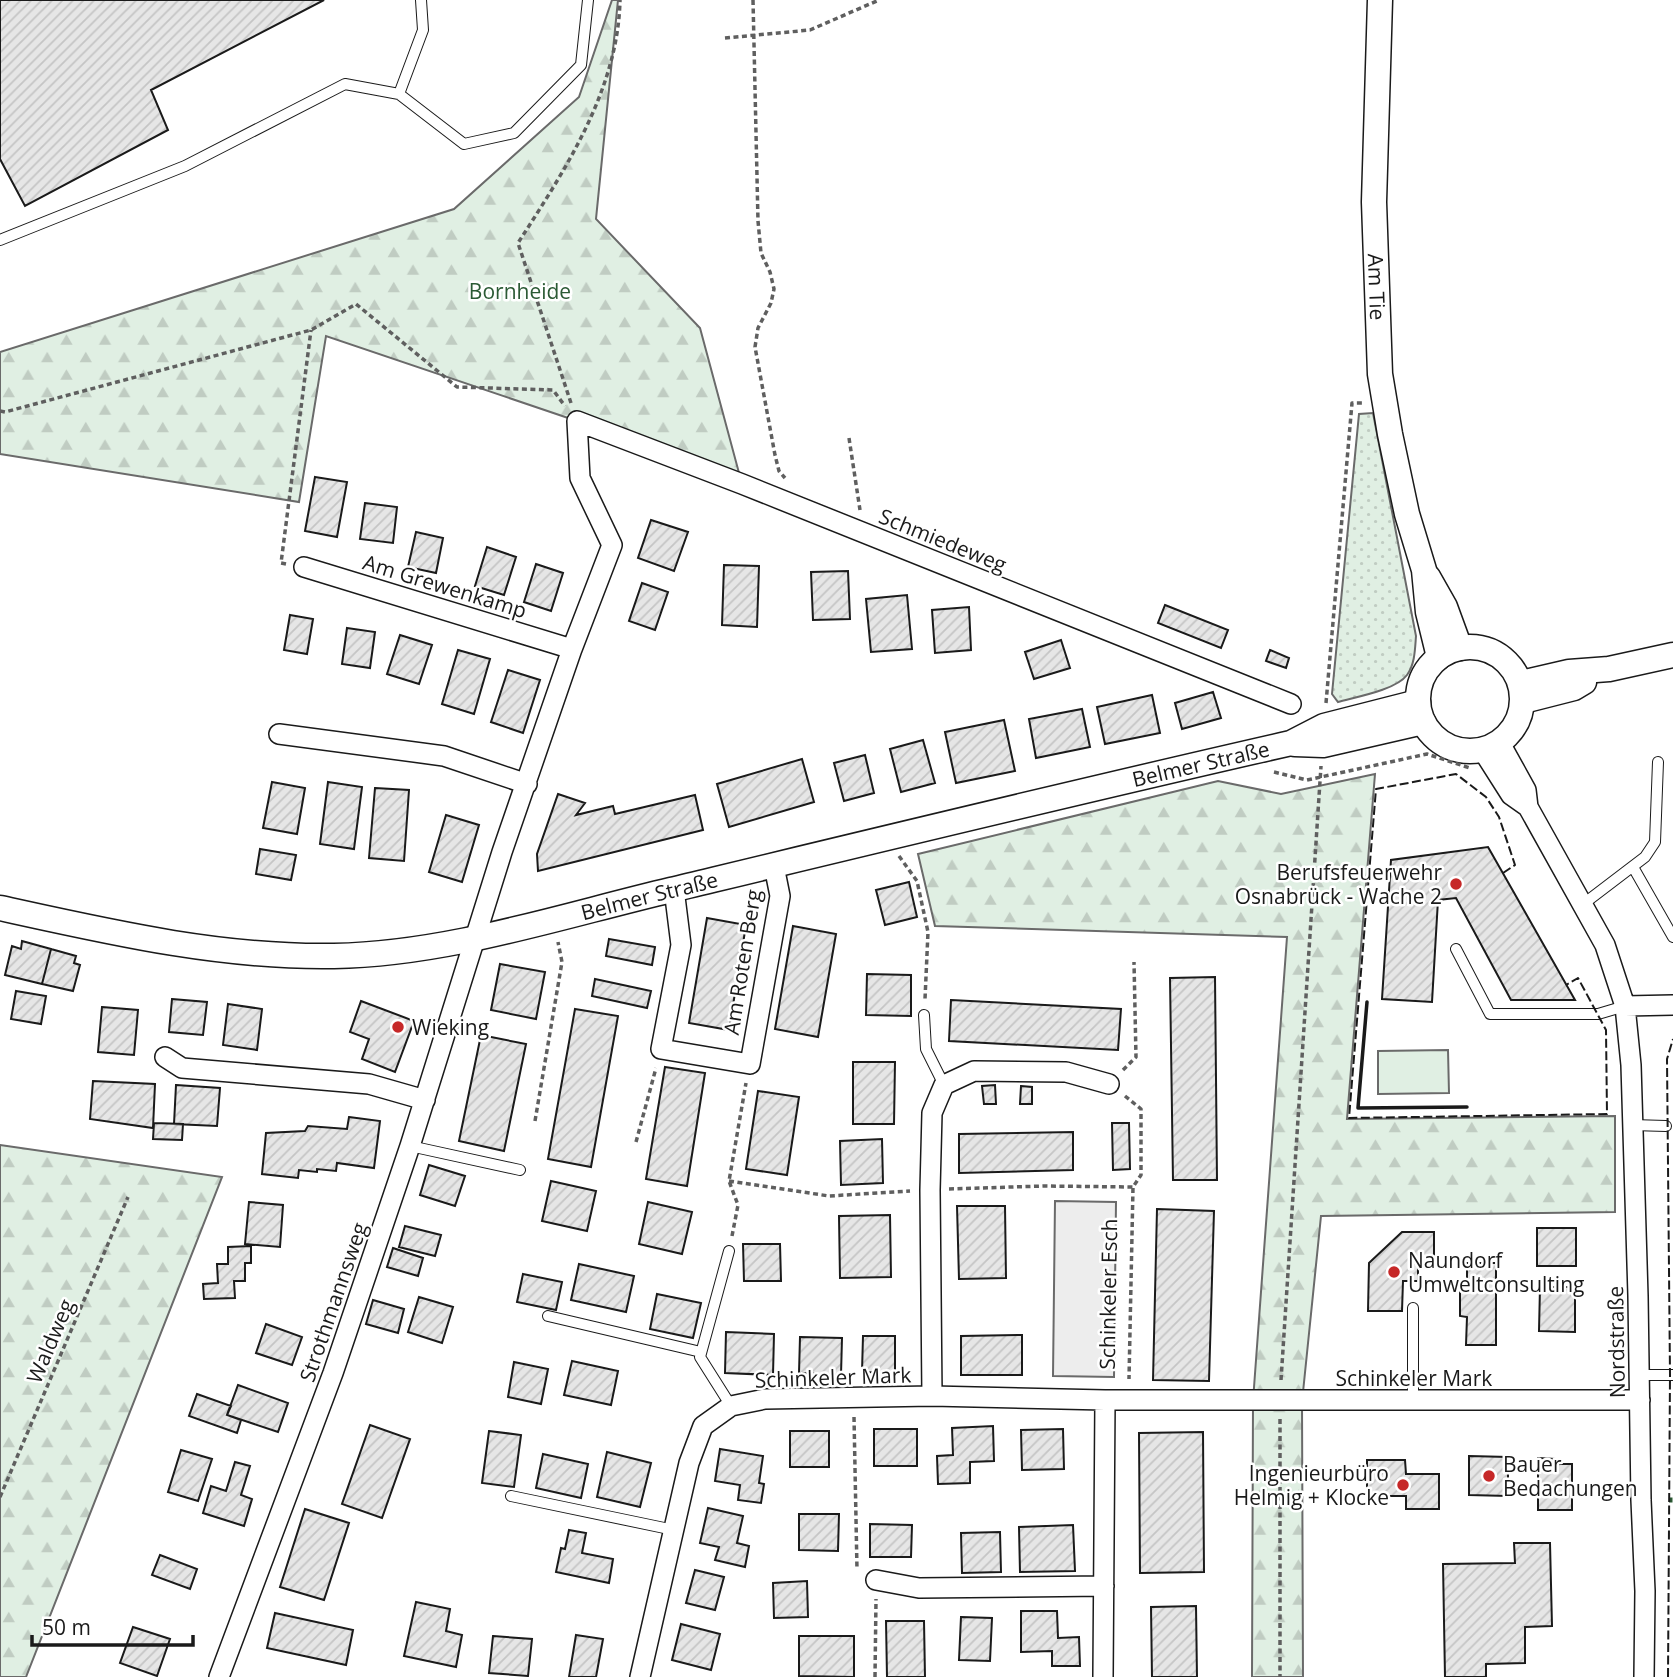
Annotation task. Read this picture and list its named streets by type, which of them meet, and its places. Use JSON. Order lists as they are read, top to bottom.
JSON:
{
  "streets": {
    "street": [
      "Am Tie",
      "Schmiedeweg",
      "Am Grewenkamp",
      "Belmer Straße",
      "Am Roten Berg",
      "Strothmannsweg",
      "Nordstraße",
      "Schinkeler Mark"
    ],
    "path": ["Schinkeler Esch", "Waldweg"]
  },
  "crossings": [
    ["Am Tie", "Belmer Straße"],
    ["Am Tie", "Nordstraße"],
    ["Belmer Straße", "Am Roten Berg"],
    ["Belmer Straße", "Strothmannsweg"],
    ["Belmer Straße", "Nordstraße"],
    ["Schinkeler Esch", "Schinkeler Mark"],
    ["Nordstraße", "Schinkeler Mark"]
  ],
  "parks": ["Bornheide"],
  "places": [
    "Berufsfeuerwehr Osnabrück - Wache 2",
    "Wieking",
    "Naundorf Umweltconsulting",
    "Bauer Bedachungen",
    "Ingenieurbüro Helmig + Klocke"
  ],
  "scale_bar": "50 m"
}
